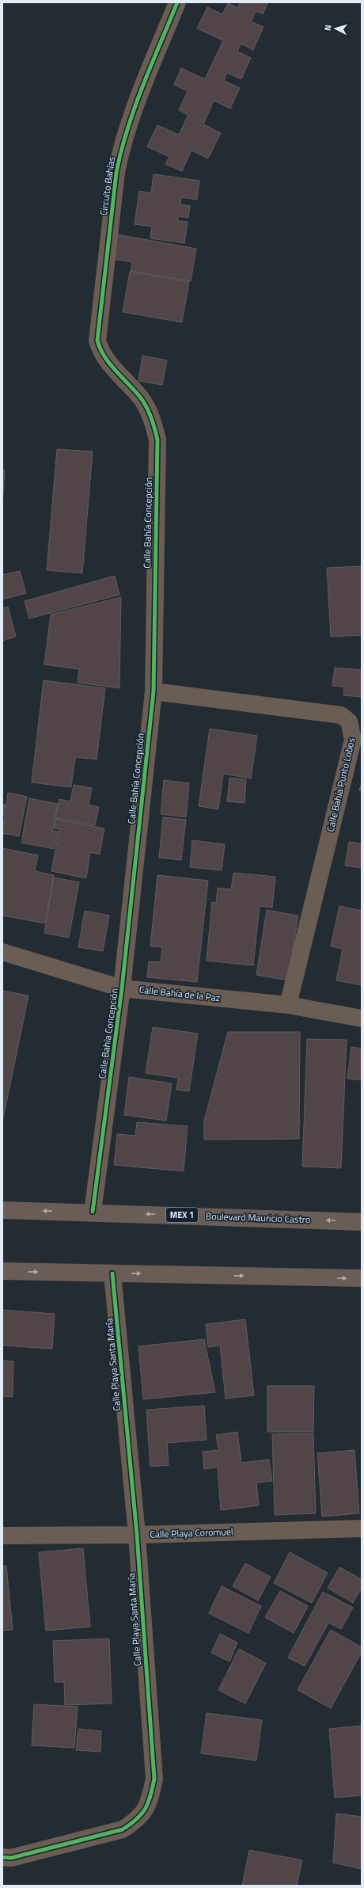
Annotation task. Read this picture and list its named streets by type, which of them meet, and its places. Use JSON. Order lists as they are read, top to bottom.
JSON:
{
  "streets": {
    "main road": ["MEX 1", "Boulevard Mauricio Castro"],
    "street": [
      "Circuito Bahías",
      "Calle Bahía Concepción",
      "Calle Bahía Punto Lobos",
      "Calle Bahía de la Paz",
      "Calle Playa Santa María",
      "Calle Playa Coromuel"
    ]
  },
  "crossings": [
    ["Circuito Bahías", "Calle Bahía Concepción"],
    ["Calle Bahía Concepción", "Calle Bahía Punto Lobos"],
    ["Calle Bahía Concepción", "Calle Bahía de la Paz"],
    ["Calle Bahía Concepción", "Boulevard Mauricio Castro"],
    ["Calle Bahía Punto Lobos", "Calle Bahía de la Paz"],
    ["Calle Playa Santa María", "Calle Playa Coromuel"]
  ],
  "north": "left"
}
